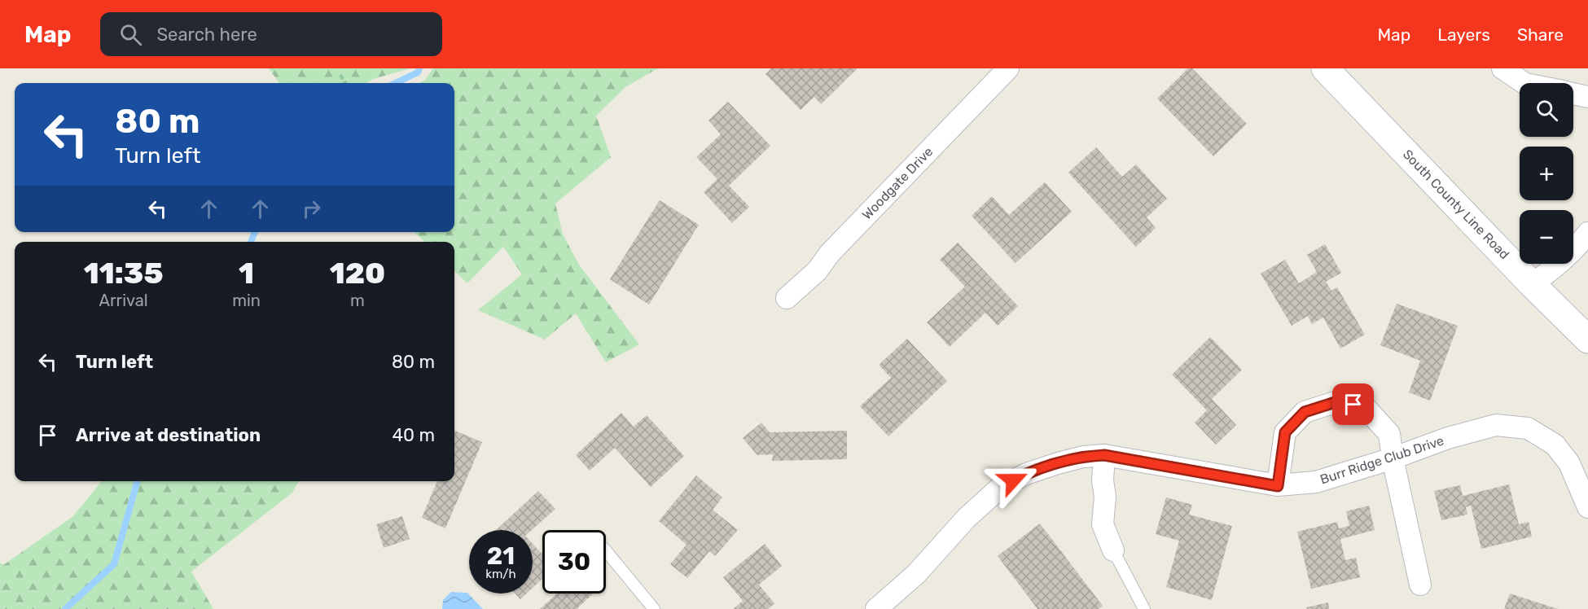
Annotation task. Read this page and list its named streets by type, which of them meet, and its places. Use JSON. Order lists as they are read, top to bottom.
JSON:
{
  "streets": {
    "main road": ["South County Line Road"],
    "street": ["Woodgate Drive", "Burr Ridge Club Drive"]
  },
  "page": {
    "header": "Map",
    "search": "Search here",
    "nav": ["Map", "Layers", "Share"],
    "map_buttons": ["+", "−"],
    "turn": ["80 m", "Turn left"],
    "eta": [
      "11:35",
      "Arrival",
      "1",
      "min",
      "120",
      "m"
    ],
    "list": [
      {
        "name": "Turn left",
        "value": "80 m"
      },
      {
        "name": "Arrive at destination",
        "value": "40 m"
      }
    ],
    "speed": "21 km/h",
    "limit": "30"
  }
}
